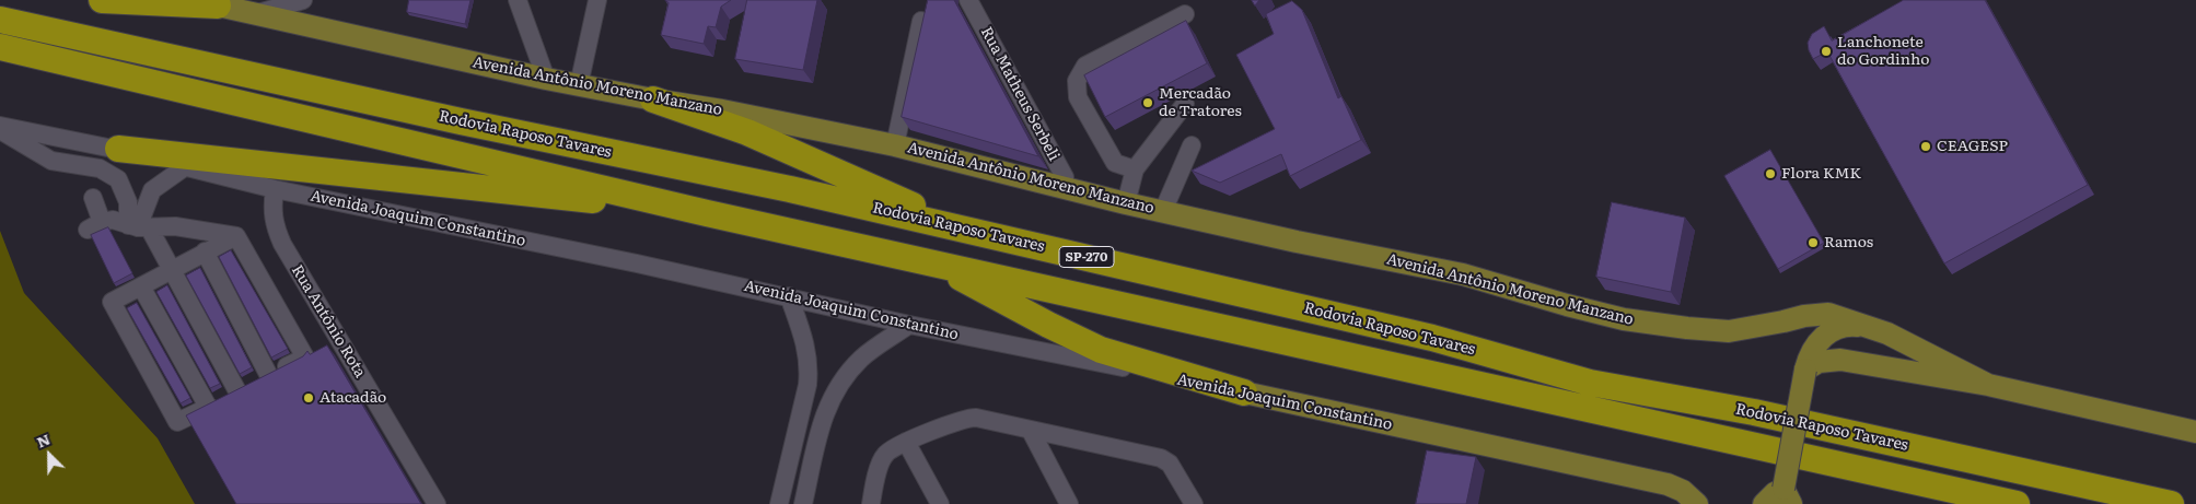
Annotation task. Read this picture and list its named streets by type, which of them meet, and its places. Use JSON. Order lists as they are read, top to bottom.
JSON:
{
  "streets": {
    "highway": ["Rodovia Raposo Tavares", "SP-270"],
    "main road": ["Avenida Antônio Moreno Manzano", "Avenida Joaquim Constantino"],
    "street": ["Rua Matheus Serbeli", "Rua Antônio Rota"]
  },
  "crossings": [
    ["Avenida Antônio Moreno Manzano", "Rua Matheus Serbeli"],
    ["Avenida Joaquim Constantino", "Rua Antônio Rota"]
  ],
  "places": [
    "Lanchonete do Gordinho",
    "Mercadão de Tratores",
    "CEAGESP",
    "Flora KMK",
    "Ramos",
    "Atacadão"
  ],
  "north": "top left"
}
